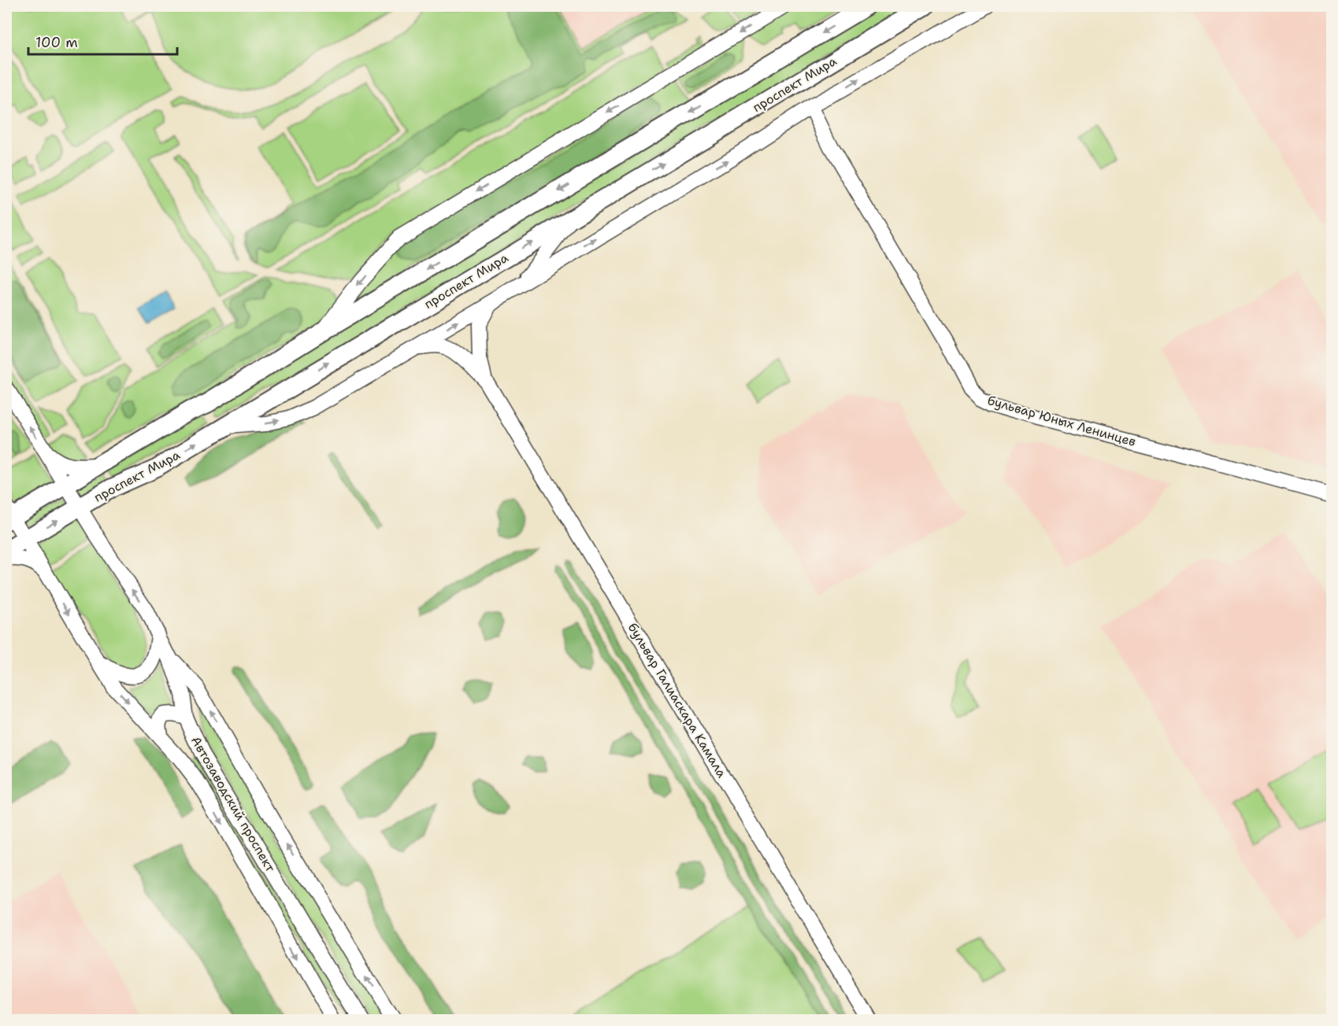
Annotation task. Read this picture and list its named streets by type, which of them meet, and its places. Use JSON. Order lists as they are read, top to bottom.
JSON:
{
  "streets": {
    "main road": ["проспект Мира"],
    "street": ["бульвар Юных Ленинцев", "бульвар Галиаскара Камала", "Автозаводский проспект"]
  },
  "crossings": [
    ["проспект Мира", "Автозаводский проспект"]
  ],
  "scale_bar": "100 m"
}
